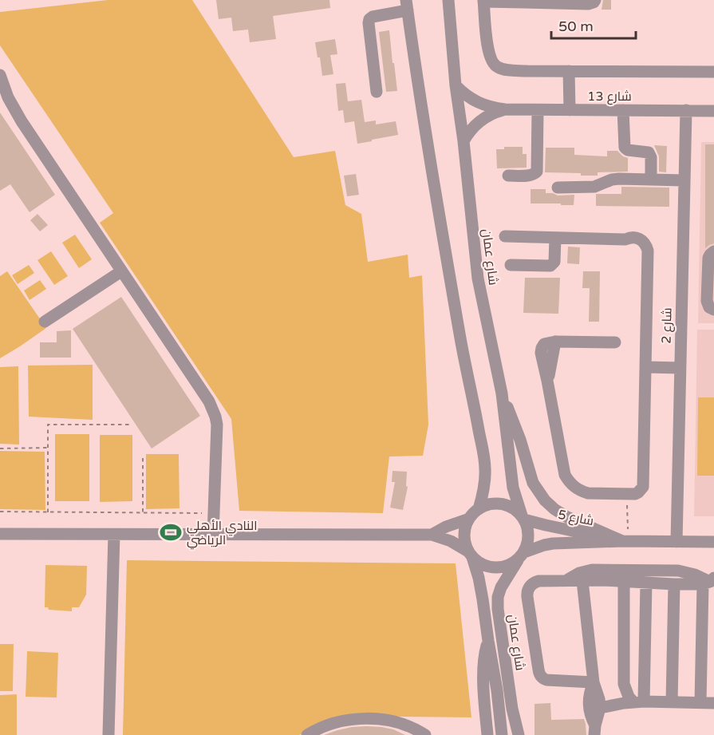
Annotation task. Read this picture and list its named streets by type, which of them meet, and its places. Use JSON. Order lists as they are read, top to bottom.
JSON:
{
  "streets": {
    "street": [
      "شارع 13",
      "شارع عمان",
      "شارع 2",
      "شارع 5"
    ]
  },
  "crossings": [
    ["شارع 13", "شارع عمان"],
    ["شارع 13", "شارع 2"],
    ["شارع عمان", "شارع 5"],
    ["شارع 2", "شارع 5"]
  ],
  "places": {
    "sports": ["النادي الأهلي الرياضي"]
  },
  "scale_bar": "50 m"
}
